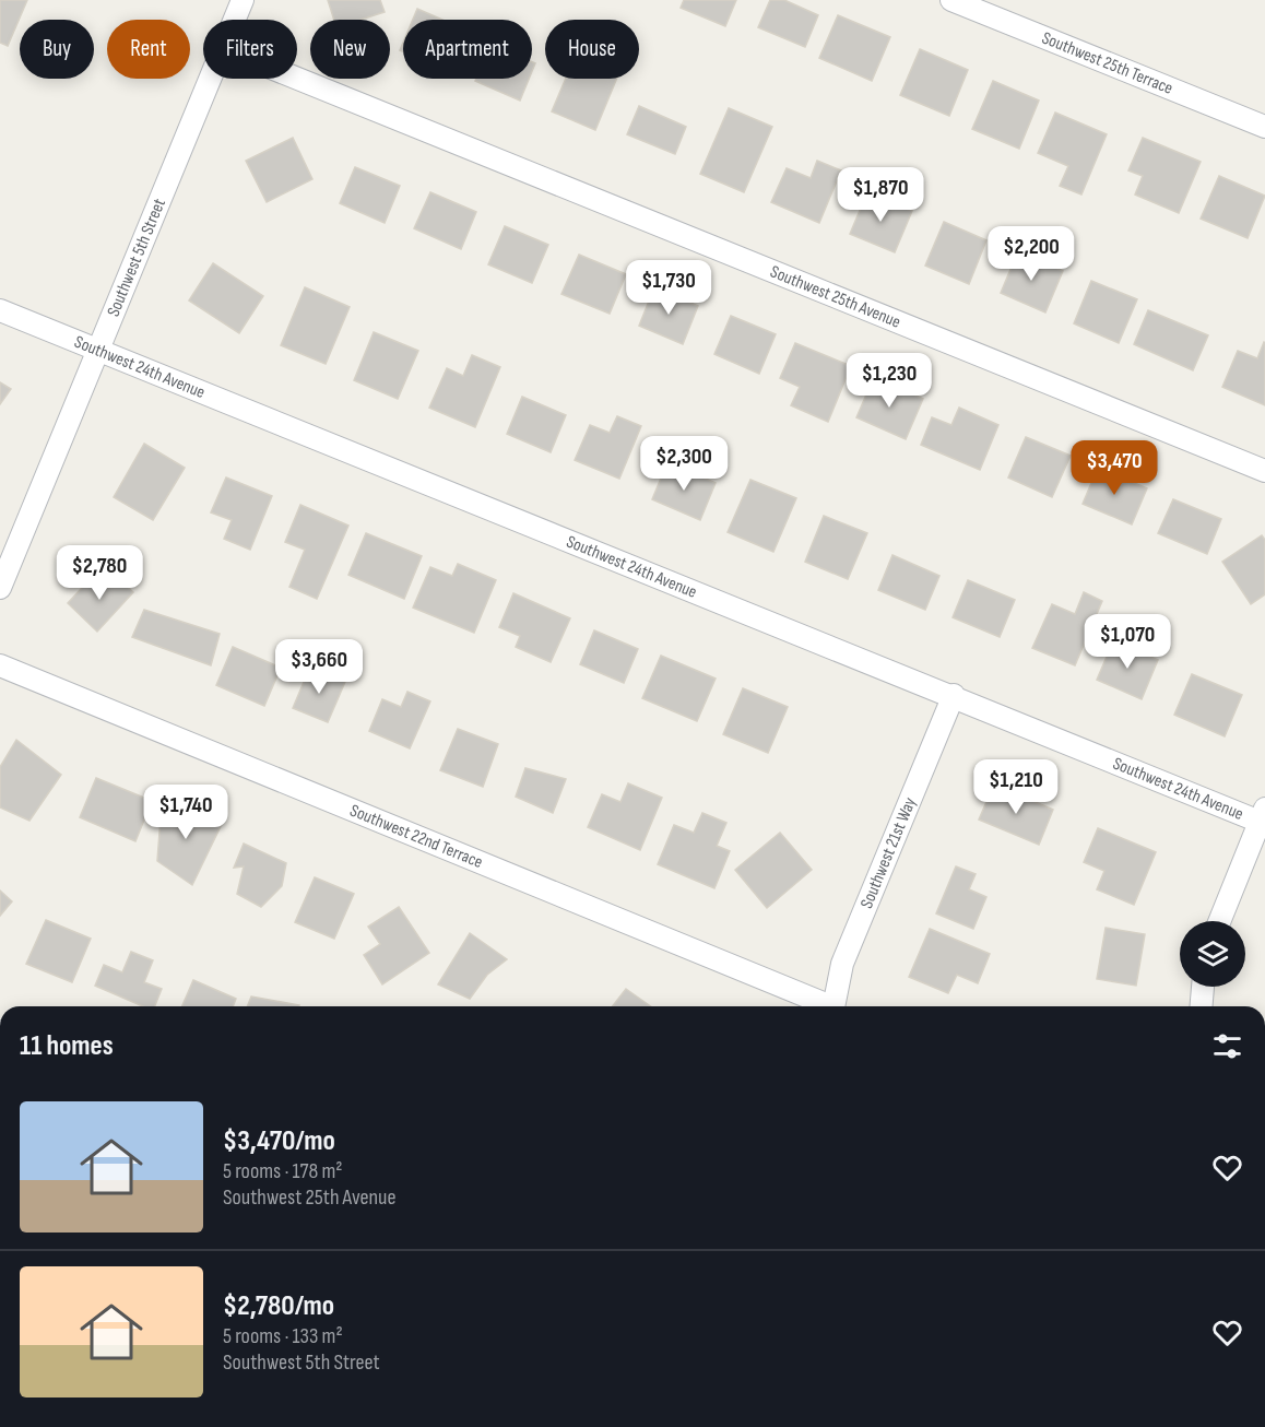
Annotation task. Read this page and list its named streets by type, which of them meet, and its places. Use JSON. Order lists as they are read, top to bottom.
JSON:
{
  "streets": {
    "street": [
      "Southwest 25th Terrace",
      "Southwest 5th Street",
      "Southwest 25th Avenue",
      "Southwest 24th Avenue",
      "Southwest 22nd Terrace",
      "Southwest 21st Way"
    ]
  },
  "crossings": [
    ["Southwest 5th Street", "Southwest 24th Avenue"],
    ["Southwest 24th Avenue", "Southwest 21st Way"]
  ],
  "page": {
    "chip": [
      "Buy",
      "Rent",
      "Filters",
      "New",
      "Apartment",
      "House"
    ],
    "price": [
      "$1,870",
      "$2,200",
      "$1,730",
      "$1,230",
      "$2,300",
      "$3,470",
      "$2,780",
      "$1,070",
      "$3,660",
      "$1,210",
      "$1,740"
    ],
    "heading": "11 homes",
    "list": [
      {
        "name": "$3,470/mo",
        "note": "5 rooms · 178 m² · Southwest 25th Avenue"
      },
      {
        "name": "$2,780/mo",
        "note": "5 rooms · 133 m² · Southwest 5th Street"
      }
    ]
  }
}
